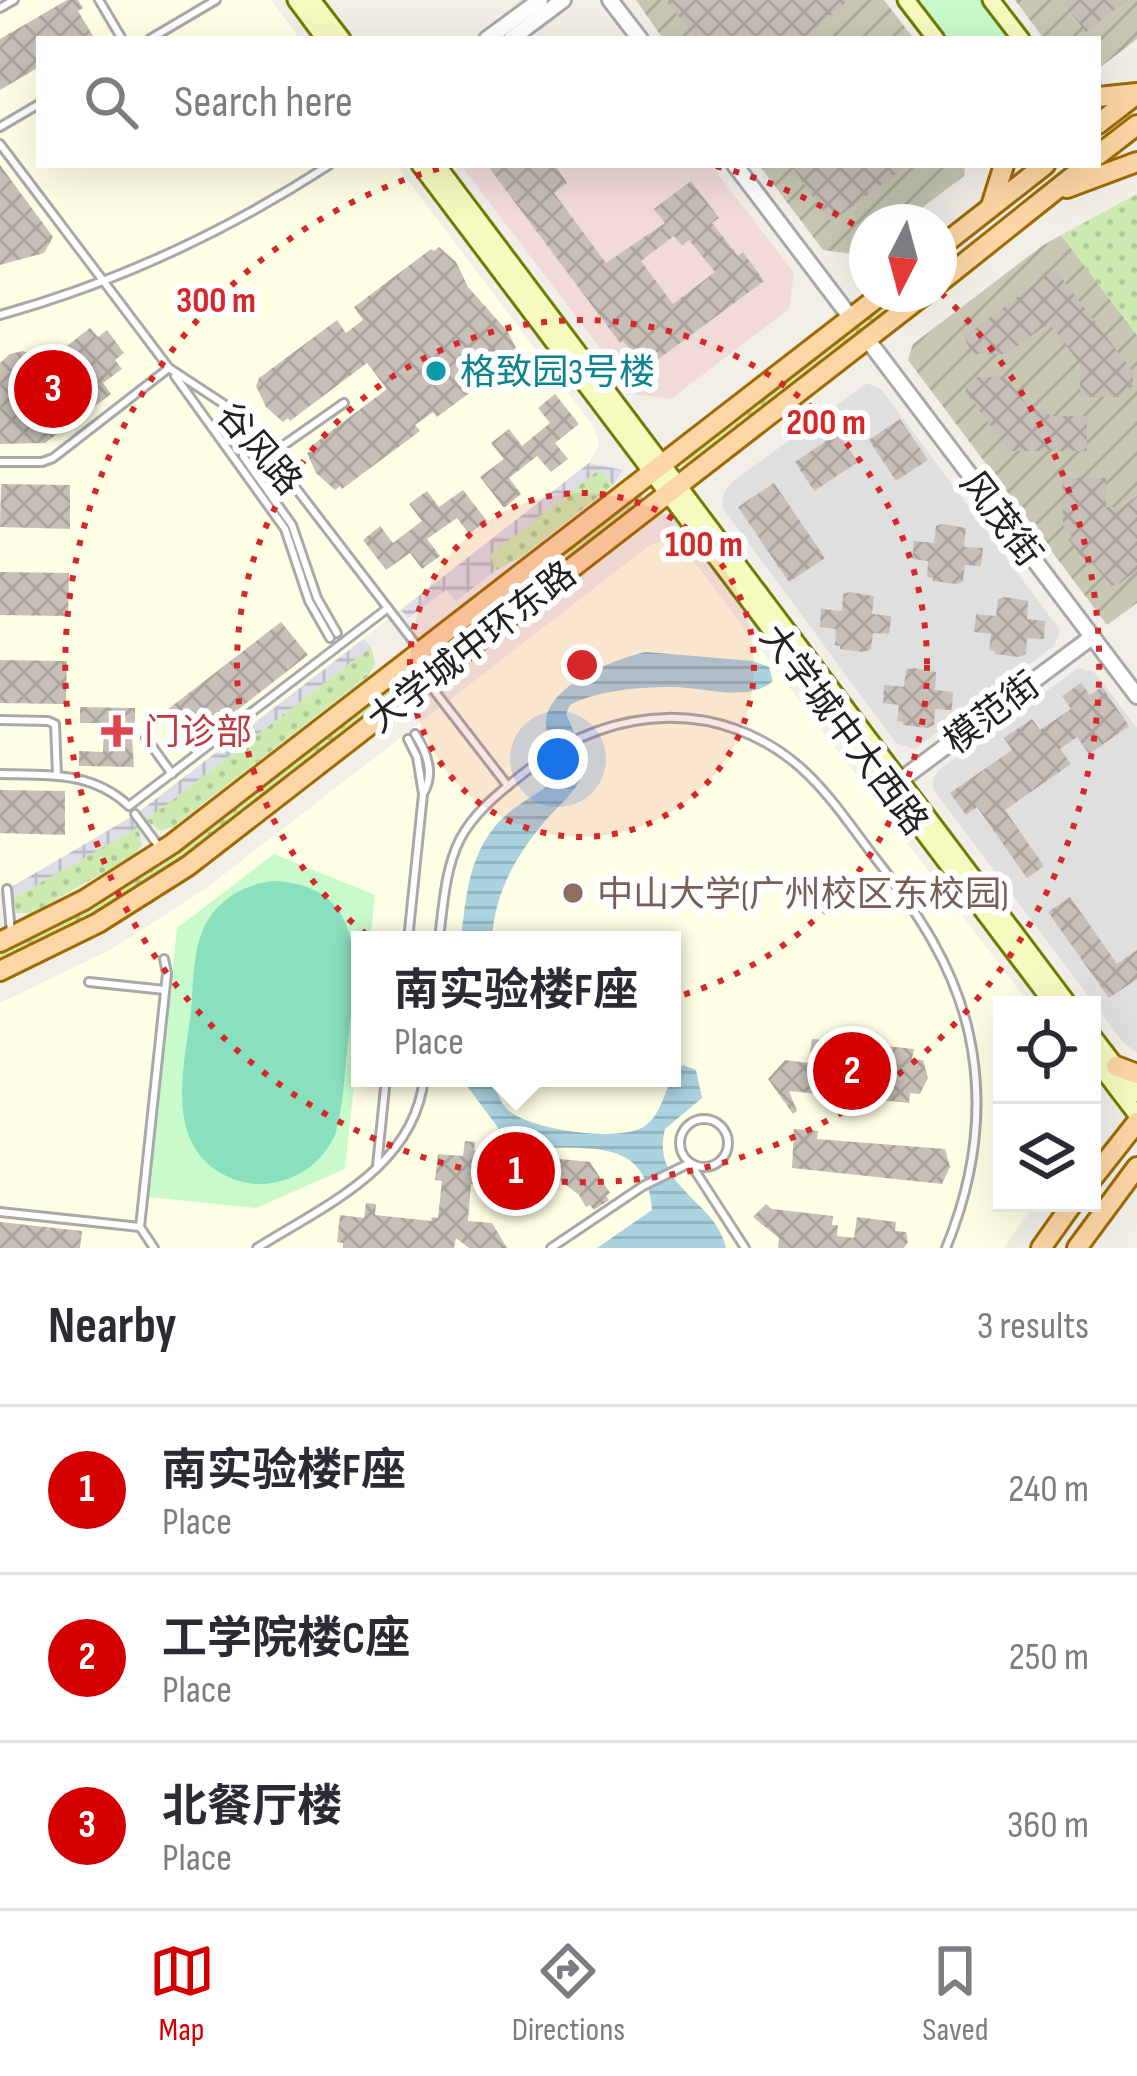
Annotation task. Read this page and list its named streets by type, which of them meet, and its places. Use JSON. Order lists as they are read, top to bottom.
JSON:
{
  "streets": {
    "main road": ["大学城中环东路", "大学城中大西路"],
    "street": ["风茂街", "模范街"],
    "lane": ["谷风路"]
  },
  "crossings": [
    ["谷风路", "大学城中环东路"],
    ["风茂街", "大学城中环东路"],
    ["风茂街", "模范街"],
    ["大学城中环东路", "大学城中大西路"],
    ["模范街", "大学城中大西路"]
  ],
  "places": {
    "other": ["格致园3号楼", "中山大学(广州校区东校园)"],
    "health": ["门诊部"]
  },
  "north": "bottom",
  "page": {
    "search": "Search here",
    "pins": ["3", "2", "1"],
    "popup": ["南实验楼F座", "Place"],
    "heading": ["Nearby", "3 results"],
    "list": [
      {
        "mark": "1",
        "name": "南实验楼F座",
        "note": "Place",
        "value": "240 m"
      },
      {
        "mark": "2",
        "name": "工学院楼C座",
        "note": "Place",
        "value": "250 m"
      },
      {
        "mark": "3",
        "name": "北餐厅楼",
        "note": "Place",
        "value": "360 m"
      }
    ],
    "nav": ["Map", "Directions", "Saved"]
  },
  "rings": ["300 m", "200 m", "100 m"]
}
